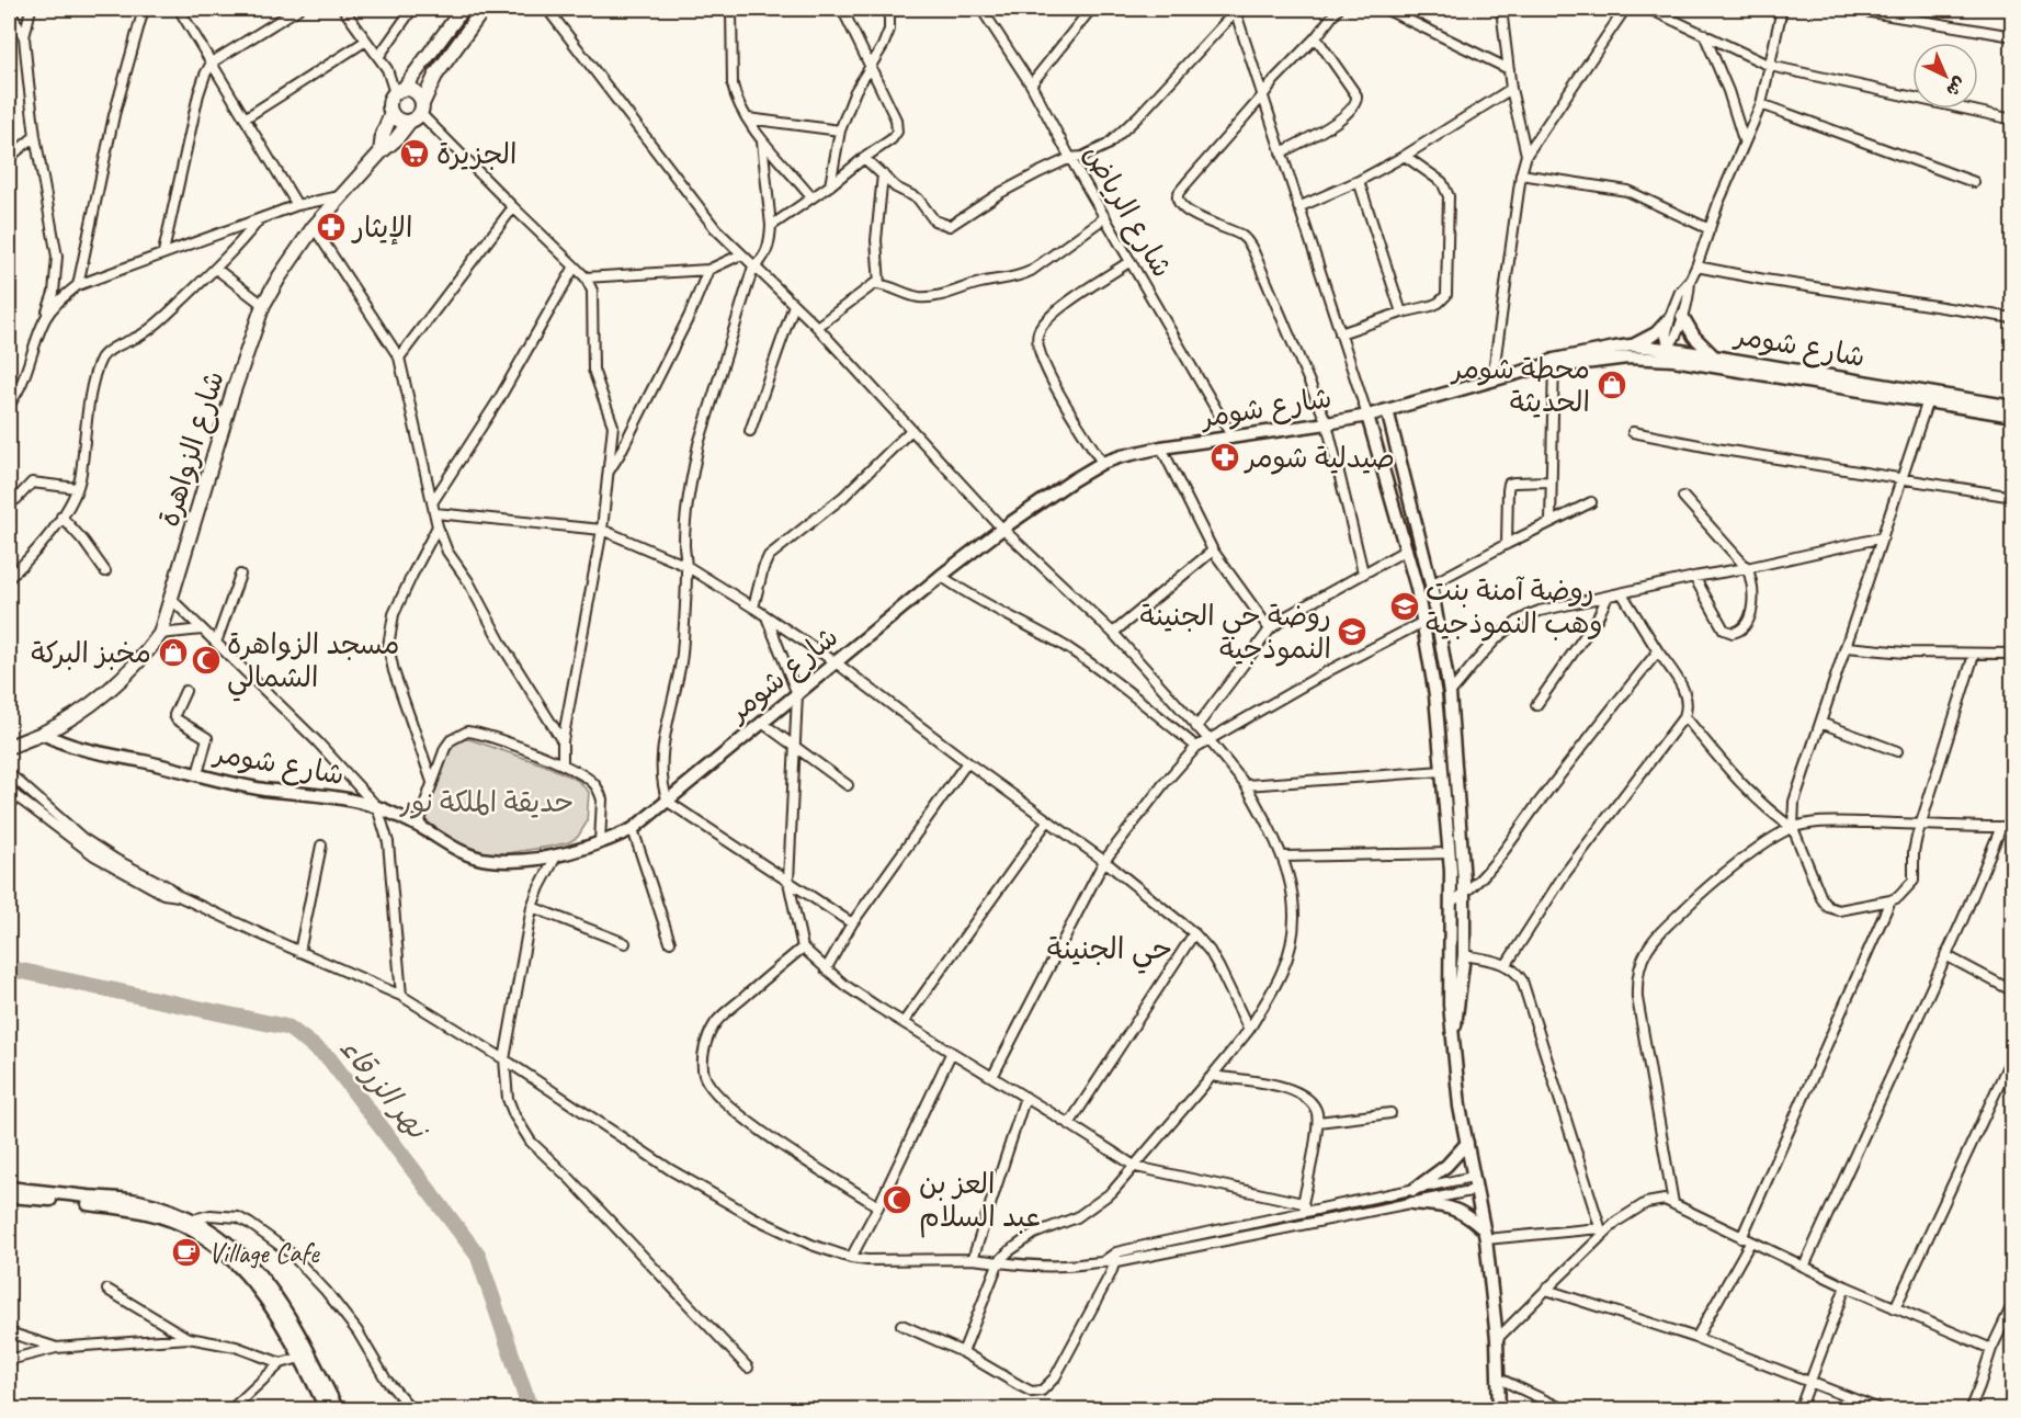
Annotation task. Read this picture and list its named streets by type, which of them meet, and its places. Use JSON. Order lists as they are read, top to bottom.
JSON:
{
  "streets": {
    "main road": ["شارع شومر", "شارع الزواهرة"],
    "street": ["شارع الرياض"]
  },
  "crossings": [
    ["شارع الرياض", "شارع شومر"],
    ["شارع شومر", "شارع الزواهرة"]
  ],
  "districts": ["حي الجنينة"],
  "water": ["نهر الزرقاء"],
  "parks": ["حديقة الملكة نور"],
  "places": {
    "supermarket": ["الجزيرة"],
    "pharmacy": ["الإيثار", "صيدلية شومر"],
    "shop": ["محطة شومر الحديثة", "مخبز البركة"],
    "school or university": ["روضة آمنة بنت وهب النموذجية", "روضة حي الجنينة النموذجية"],
    "mosque": ["مسجد الزواهرة الشمالي", "العز بن عبد السلام"],
    "cafe": ["Village Cafe"]
  },
  "north": "bottom right"
}
